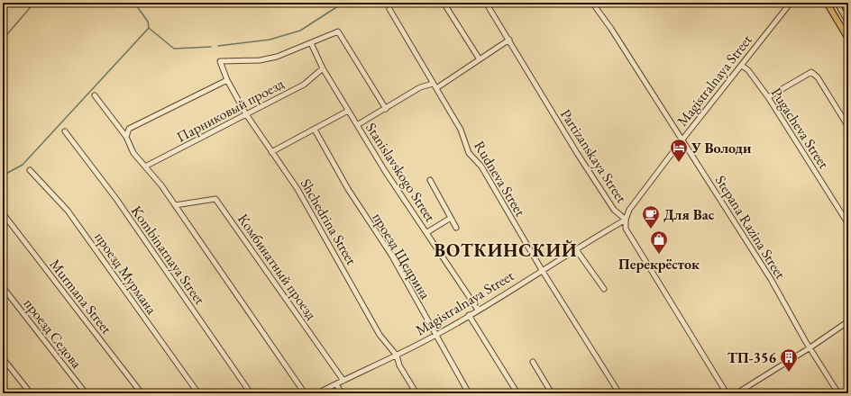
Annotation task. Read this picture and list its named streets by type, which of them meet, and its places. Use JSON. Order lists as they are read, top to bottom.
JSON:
{
  "streets": {
    "street": [
      "Magistralnaya Street",
      "Парниковый проезд",
      "Pugacheva Street",
      "Partizanskaya Street",
      "Stanislavskogo Street",
      "Rudneva Street",
      "Shchedrina Street",
      "Stepana Razina Street",
      "Kombinatnaya Street",
      "проезд Щедрина",
      "Комбинатный проезд",
      "проезд Мурмана",
      "Murmana Street",
      "проезд Седова"
    ]
  },
  "crossings": [
    ["Magistralnaya Street", "Pugacheva Street"],
    ["Magistralnaya Street", "Partizanskaya Street"],
    ["Magistralnaya Street", "Stanislavskogo Street"],
    ["Magistralnaya Street", "Rudneva Street"],
    ["Magistralnaya Street", "Shchedrina Street"],
    ["Magistralnaya Street", "Stepana Razina Street"],
    ["Magistralnaya Street", "проезд Щедрина"],
    ["Magistralnaya Street", "Комбинатный проезд"],
    ["Парниковый проезд", "Stanislavskogo Street"],
    ["Парниковый проезд", "Shchedrina Street"],
    ["Stanislavskogo Street", "Shchedrina Street"]
  ],
  "districts": ["ВОТКИНСКИЙ"],
  "places": {
    "hotel": ["У Володи"],
    "cafe": ["Для Вас"],
    "shop": ["Перекрёсток"],
    "building": ["ТП-356"]
  }
}
